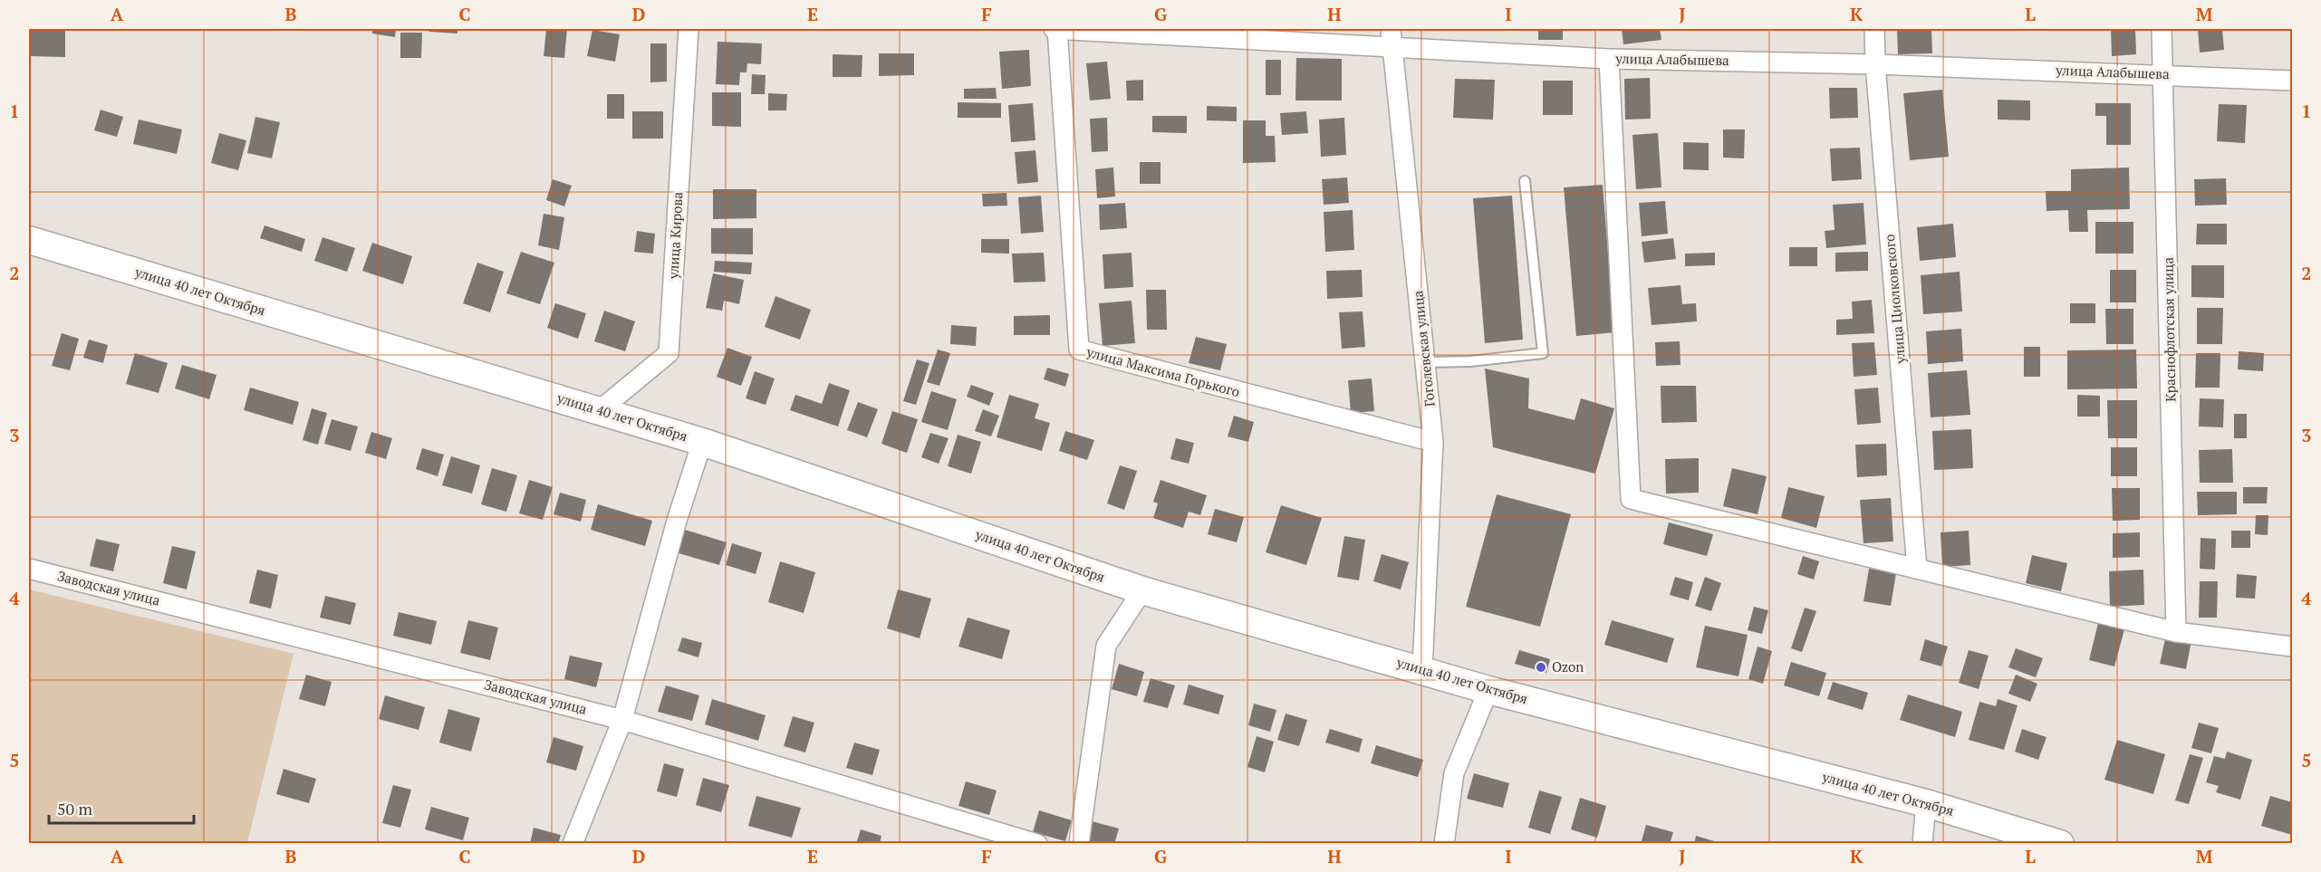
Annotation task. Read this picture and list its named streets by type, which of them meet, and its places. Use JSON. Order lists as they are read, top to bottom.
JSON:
{
  "streets": {
    "street": [
      "улица Алабышева",
      "улица Кирова",
      "улица 40 лет Октября",
      "улица Циолковского",
      "Краснофлотская улица",
      "Гоголевская улица",
      "улица Максима Горького",
      "Заводская улица"
    ]
  },
  "crossings": [
    ["улица Алабышева", "улица Циолковского"],
    ["улица Алабышева", "Краснофлотская улица"],
    ["улица Алабышева", "Гоголевская улица"],
    ["улица Алабышева", "улица Максима Горького"],
    ["улица Кирова", "улица 40 лет Октября"],
    ["улица 40 лет Октября", "Гоголевская улица"],
    ["Гоголевская улица", "улица Максима Горького"]
  ],
  "places": ["Ozon"],
  "scale_bar": "50 m",
  "grid": {
    "columns": [
      "A",
      "B",
      "C",
      "D",
      "E",
      "F",
      "G",
      "H",
      "I",
      "J",
      "K",
      "L",
      "M"
    ],
    "rows": [
      "1",
      "2",
      "3",
      "4",
      "5"
    ]
  }
}
